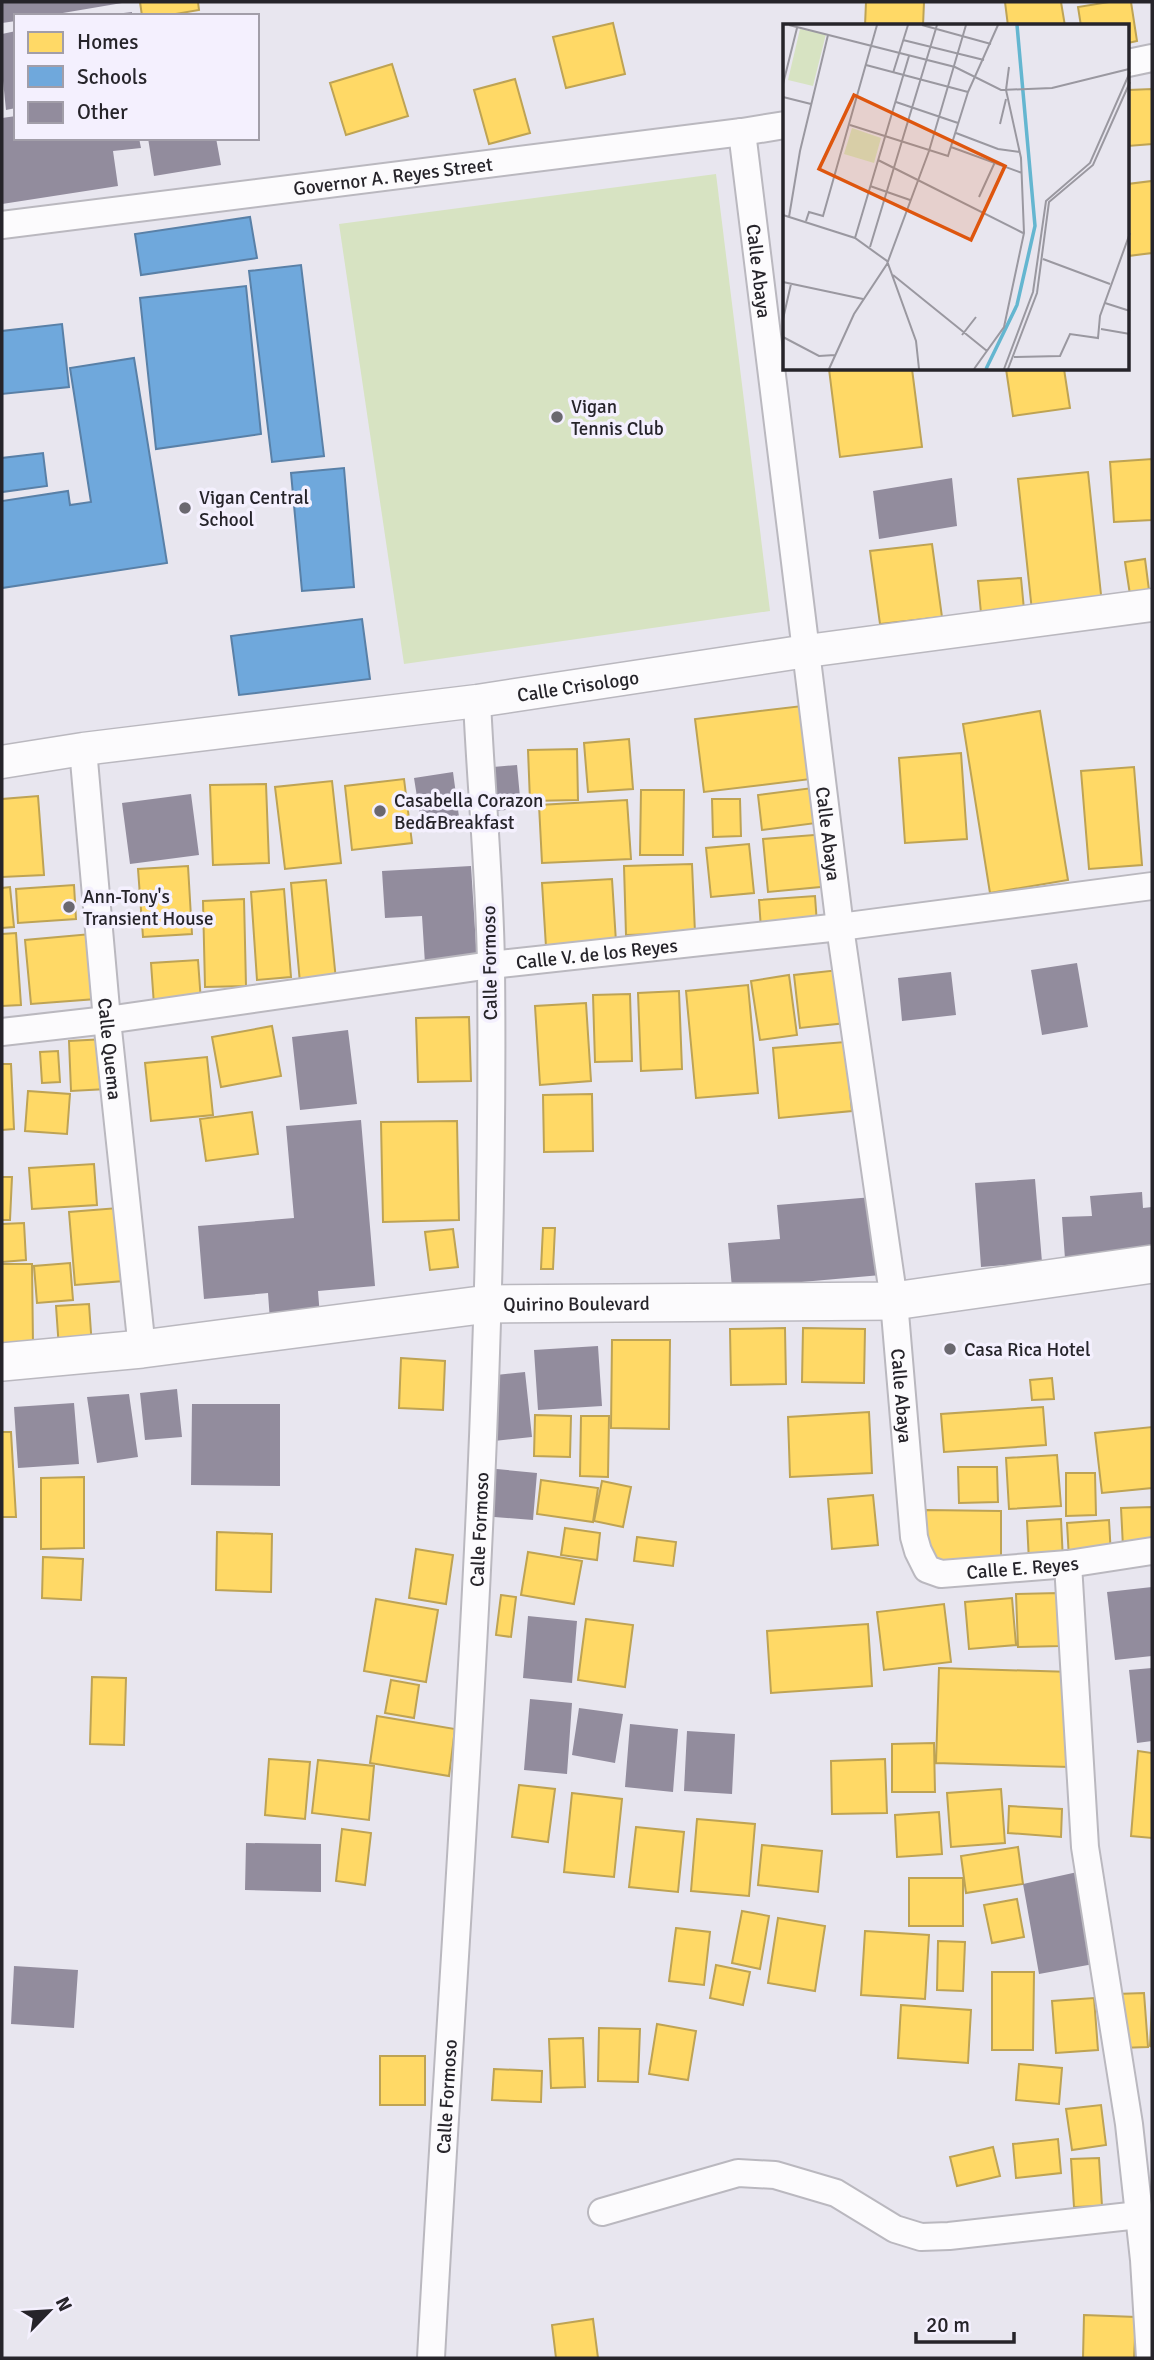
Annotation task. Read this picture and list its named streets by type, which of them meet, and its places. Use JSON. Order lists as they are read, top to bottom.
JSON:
{
  "streets": {
    "main road": ["Quirino Boulevard"],
    "street": [
      "Governor A. Reyes Street",
      "Calle Abaya",
      "Calle Crisologo",
      "Calle V. de los Reyes",
      "Calle Formoso",
      "Calle Quema",
      "Calle E. Reyes"
    ]
  },
  "crossings": [
    ["Governor A. Reyes Street", "Calle Abaya"],
    ["Calle Abaya", "Calle Crisologo"],
    ["Calle Abaya", "Calle V. de los Reyes"],
    ["Calle Abaya", "Quirino Boulevard"],
    ["Calle Abaya", "Calle E. Reyes"],
    ["Calle Crisologo", "Calle Formoso"],
    ["Calle Crisologo", "Calle Quema"],
    ["Calle V. de los Reyes", "Calle Formoso"],
    ["Calle V. de los Reyes", "Calle Quema"],
    ["Calle Formoso", "Quirino Boulevard"],
    ["Calle Quema", "Quirino Boulevard"]
  ],
  "places": [
    "Vigan Tennis Club",
    "Vigan Central School",
    "Casabella Corazon Bed&Breakfast",
    "Ann-Tony's Transient House",
    "Casa Rica Hotel"
  ],
  "legend": ["Homes", "Schools", "Other"],
  "scale_bar": "20 m",
  "north": "top right"
}
